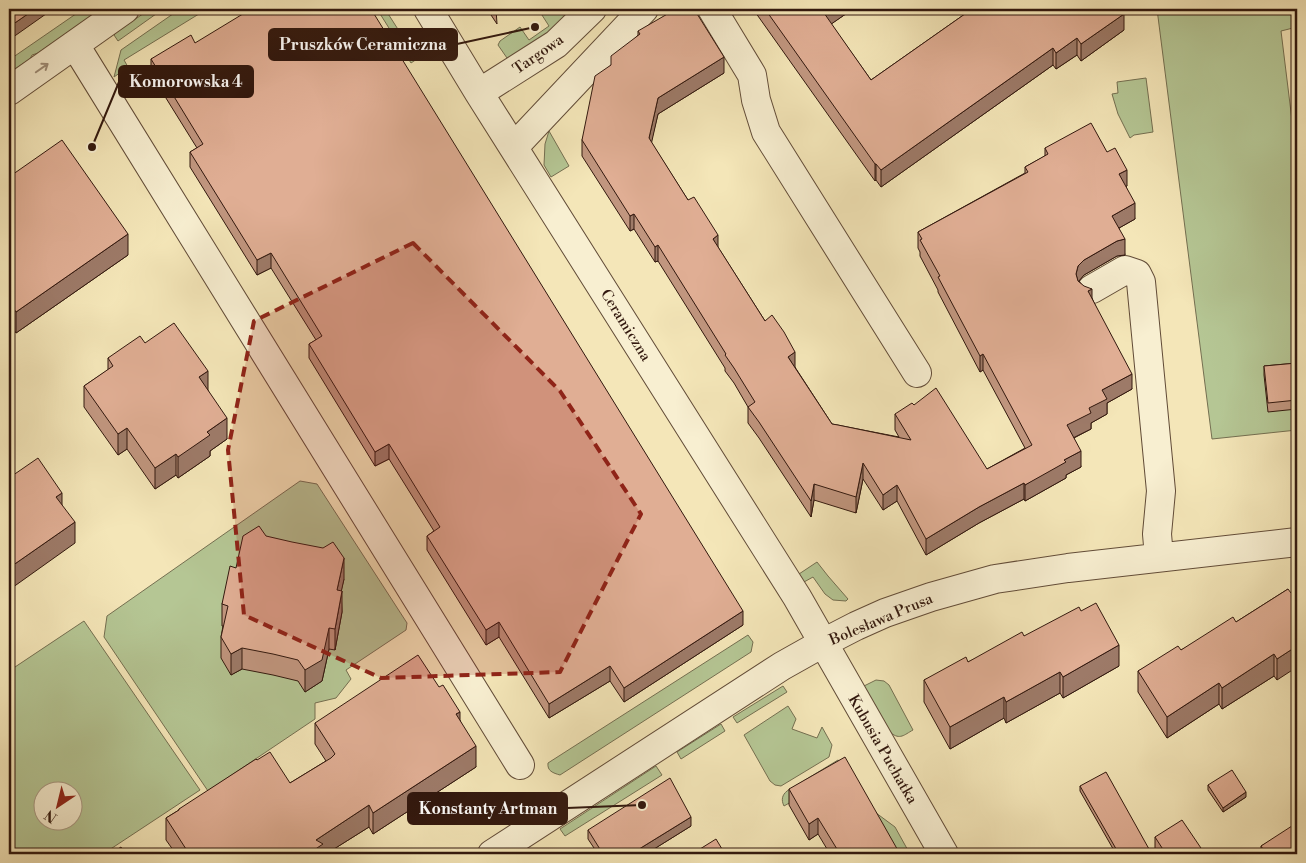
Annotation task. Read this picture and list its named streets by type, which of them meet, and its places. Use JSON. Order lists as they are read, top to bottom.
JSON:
{
  "streets": {
    "street": [
      "Targowa",
      "Ceramiczna",
      "Bolesława Prusa",
      "Kubusia Puchatka"
    ]
  },
  "crossings": [
    ["Targowa", "Ceramiczna"],
    ["Ceramiczna", "Bolesława Prusa"],
    ["Ceramiczna", "Kubusia Puchatka"],
    ["Bolesława Prusa", "Kubusia Puchatka"]
  ],
  "places": ["Pruszków Ceramiczna", "Komorowska 4", "Konstanty Artman"],
  "north": "bottom left"
}
